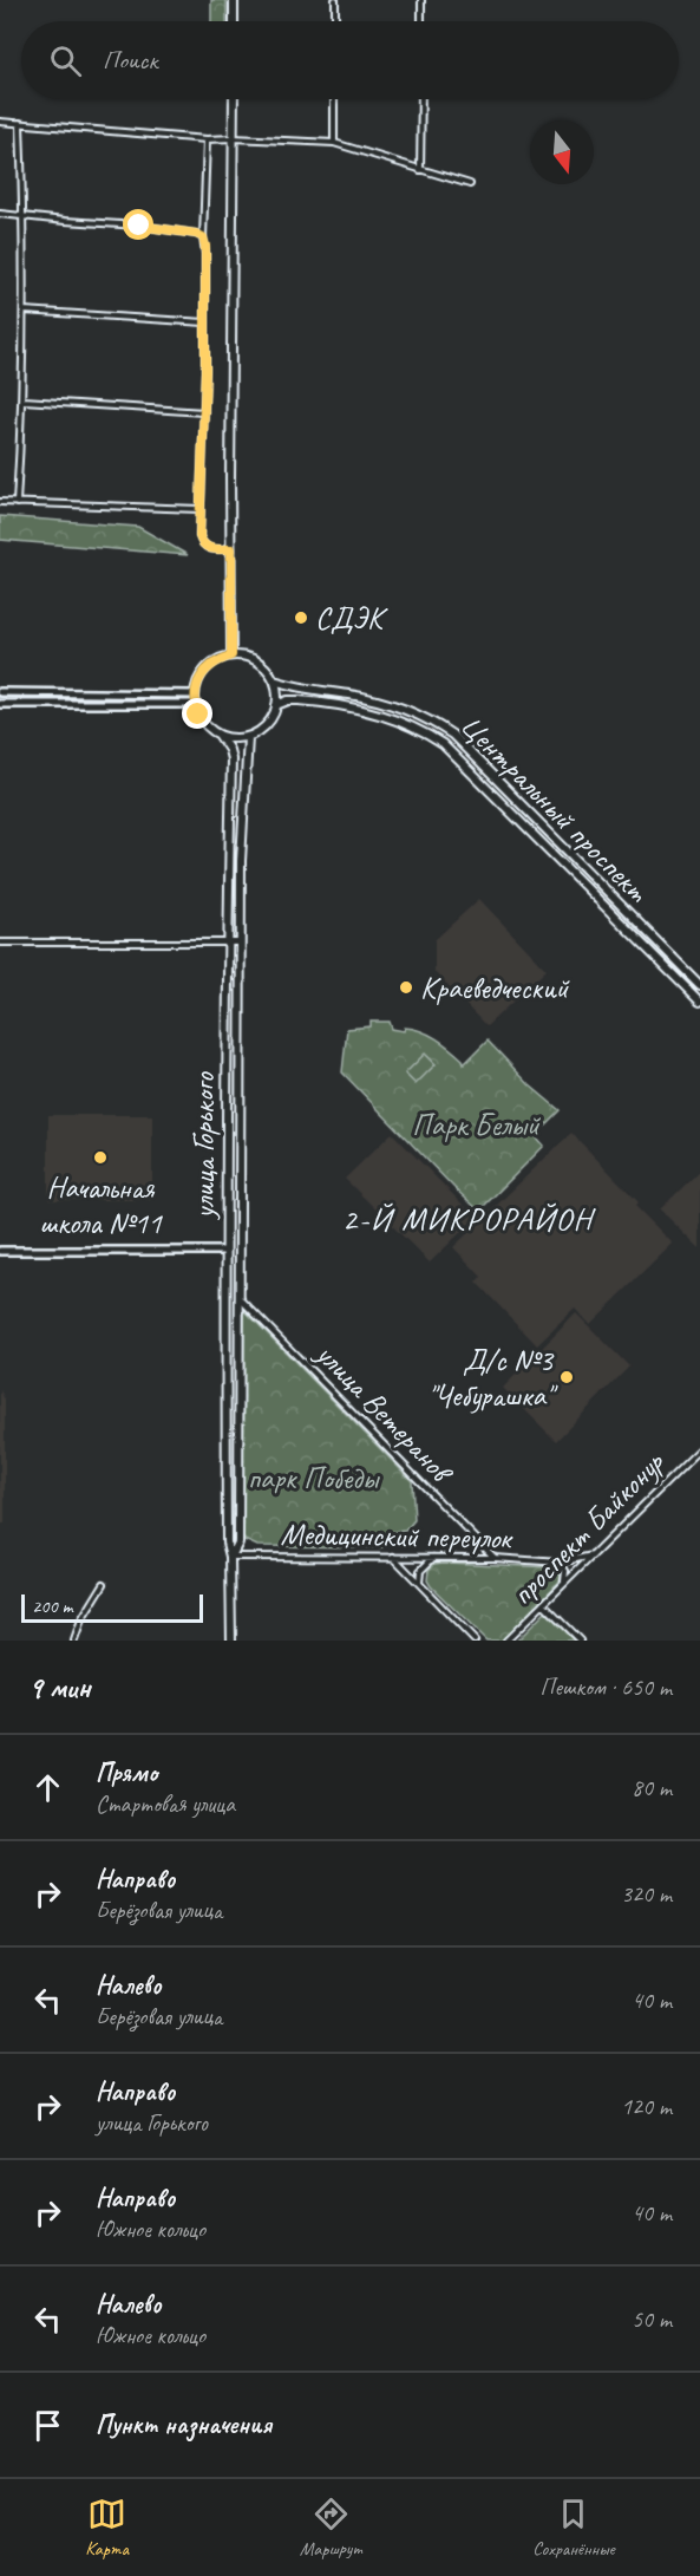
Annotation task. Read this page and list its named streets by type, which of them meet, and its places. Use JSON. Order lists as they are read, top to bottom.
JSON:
{
  "streets": {
    "main road": ["Центральный проспект", "улица Горького"],
    "street": ["улица Ветеранов", "проспект Байконур", "Медицинский переулок"]
  },
  "crossings": [
    ["Центральный проспект", "улица Горького"],
    ["улица Горького", "улица Ветеранов"],
    ["улица Горького", "Медицинский переулок"],
    ["улица Ветеранов", "Медицинский переулок"],
    ["проспект Байконур", "Медицинский переулок"]
  ],
  "districts": ["2-Й МИКРОРАЙОН"],
  "parks": ["Парк Белый", "парк Победы"],
  "places": [
    "СДЭК",
    "Краеведческий",
    "Начальная школа №11",
    "Д/c №3 \"Чебурашка\""
  ],
  "scale_bar": "200 m",
  "north": "bottom",
  "page": {
    "search": "Поиск",
    "scale": "200 m",
    "heading": ["9 мин", "Пешком · 650 m"],
    "list": [
      ["Прямо", "Стартовая улица", "80 m"],
      ["Направо", "Берёзовая улица", "320 m"],
      ["Налево", "Берёзовая улица", "40 m"],
      ["Направо", "улица Горького", "120 m"],
      ["Направо", "Южное кольцо", "40 m"],
      ["Налево", "Южное кольцо", "50 m"],
      "Пункт назначения"
    ],
    "nav": ["Карта", "Маршрут", "Сохранённые"]
  }
}
